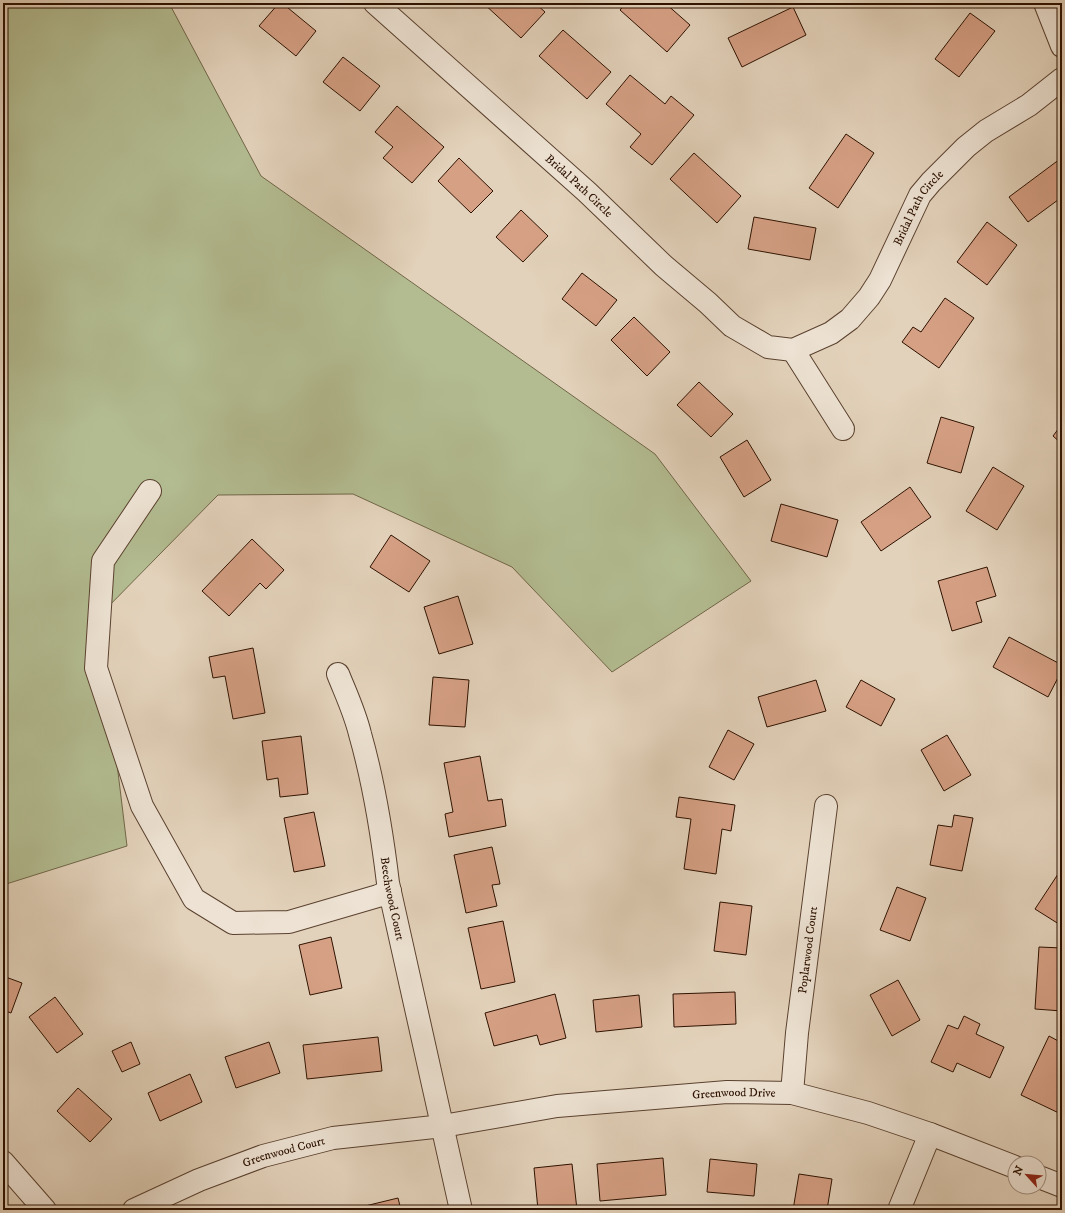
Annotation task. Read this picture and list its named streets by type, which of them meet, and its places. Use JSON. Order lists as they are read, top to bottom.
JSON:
{
  "streets": {
    "street": [
      "Bridal Path Circle",
      "Beechwood Court",
      "Poplarwood Court",
      "Greenwood Drive",
      "Greenwood Court"
    ]
  },
  "crossings": [
    ["Beechwood Court", "Greenwood Drive"],
    ["Beechwood Court", "Greenwood Court"],
    ["Poplarwood Court", "Greenwood Drive"],
    ["Greenwood Drive", "Greenwood Court"]
  ],
  "north": "top left"
}
